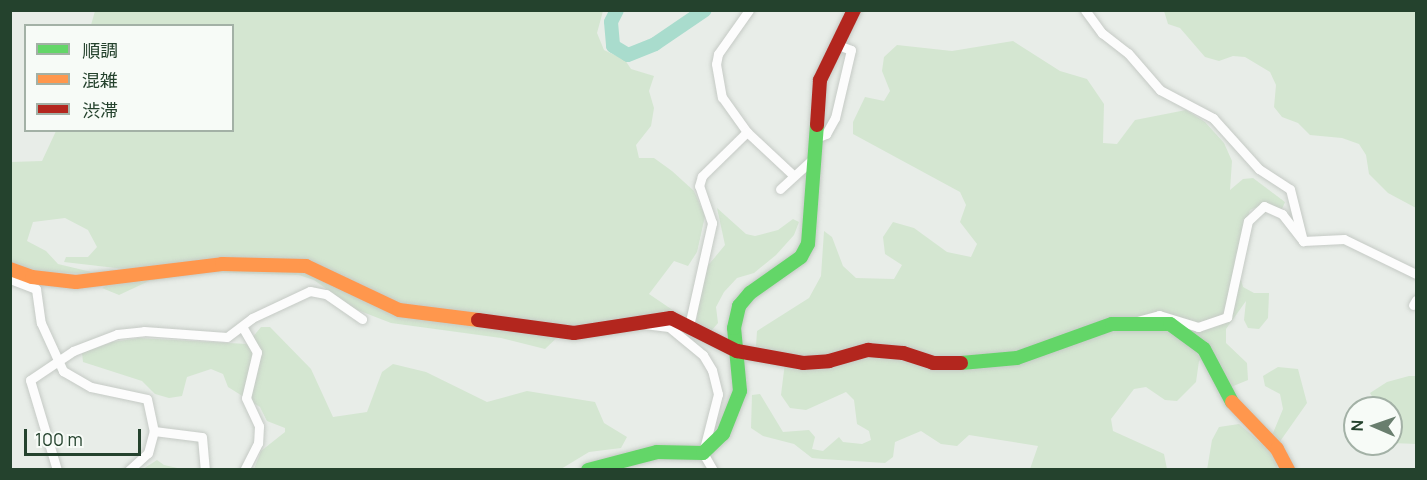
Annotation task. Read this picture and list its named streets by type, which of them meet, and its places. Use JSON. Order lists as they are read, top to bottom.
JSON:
{
  "legend": ["順調", "混雑", "渋滞"],
  "scale_bar": "100 m",
  "north": "left"
}
